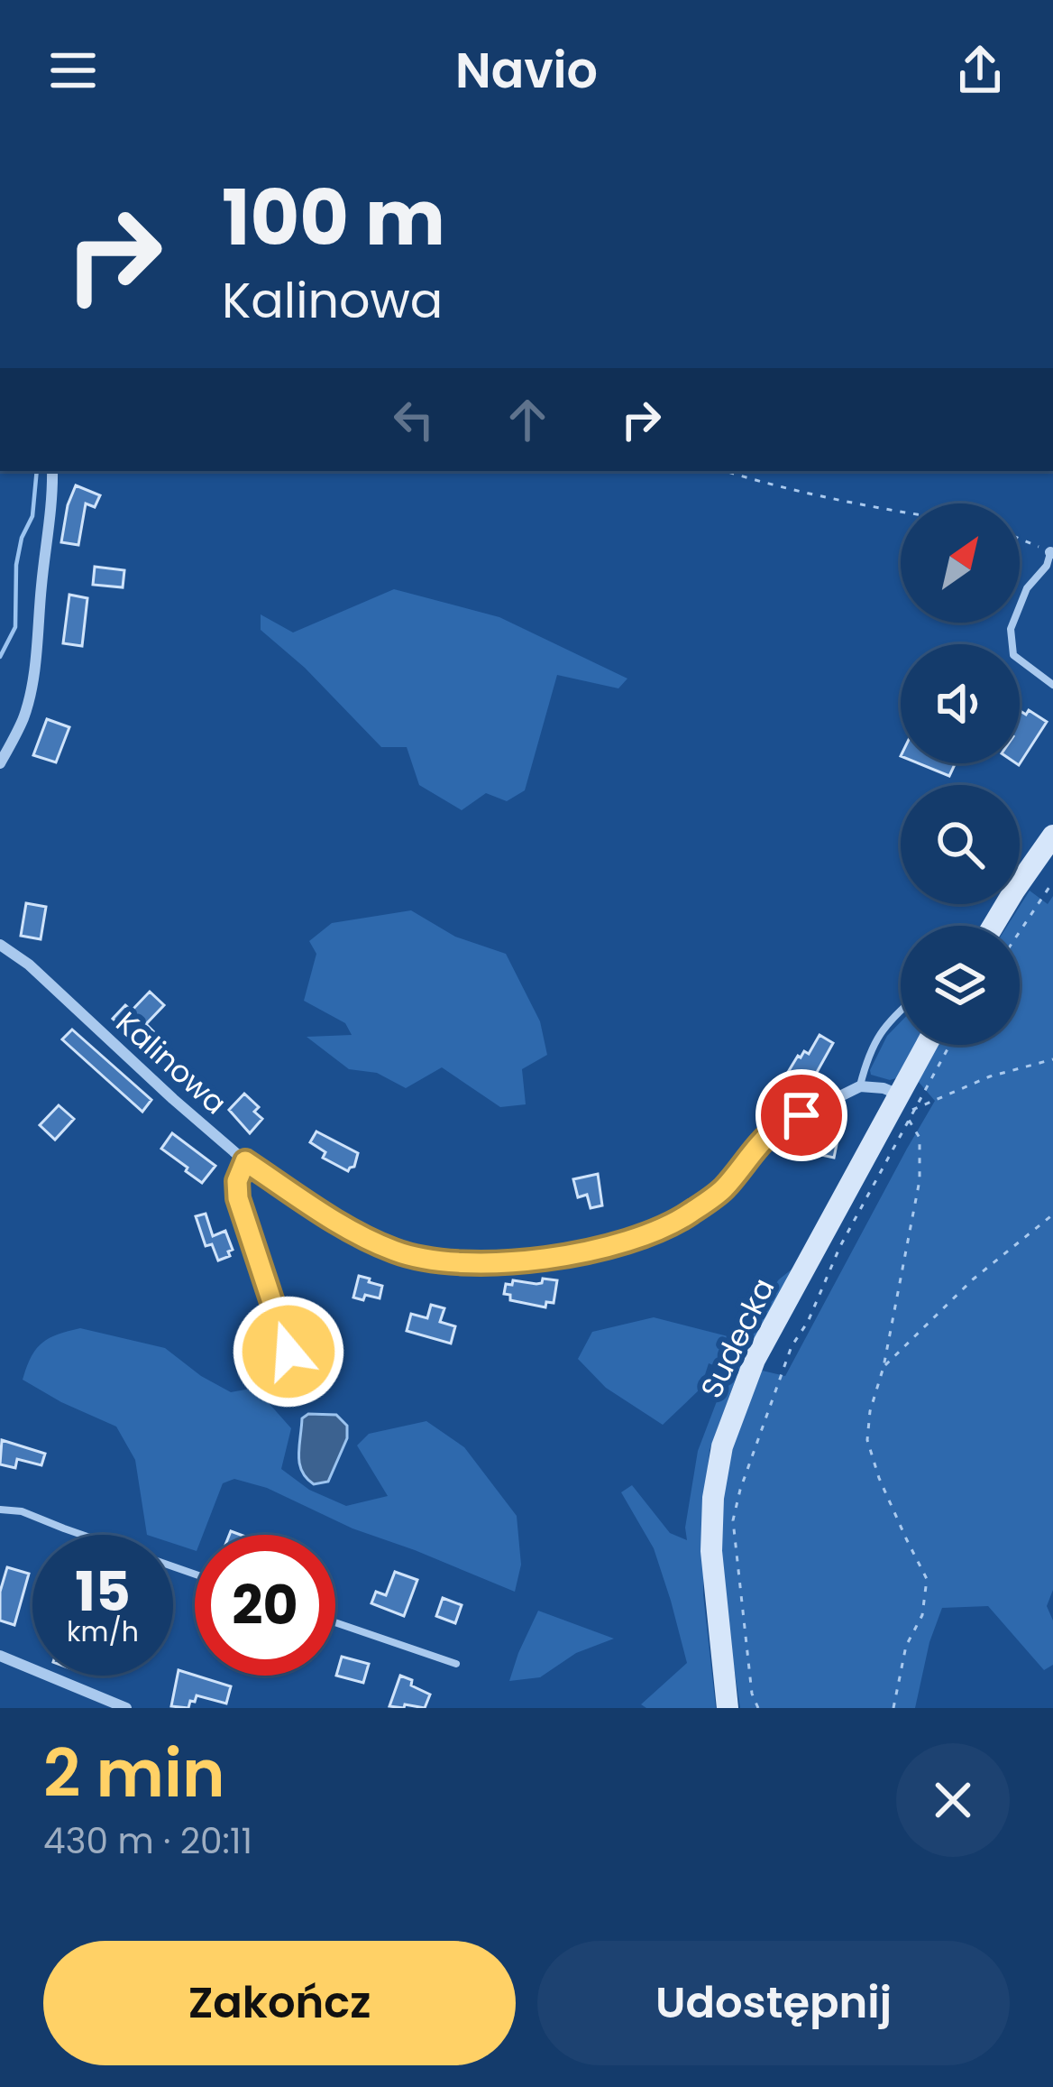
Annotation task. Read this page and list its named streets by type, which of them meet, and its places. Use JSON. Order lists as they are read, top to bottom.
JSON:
{
  "streets": {
    "main road": ["Sudecka"],
    "street": ["Kalinowa"]
  },
  "north": "top right",
  "page": {
    "header": "Navio",
    "turn": ["100 m", "Kalinowa"],
    "speed": "15 km/h",
    "limit": "20",
    "heading": ["2 min", "430 m · 20:11"],
    "buttons": ["Zakończ", "Udostępnij"]
  }
}
